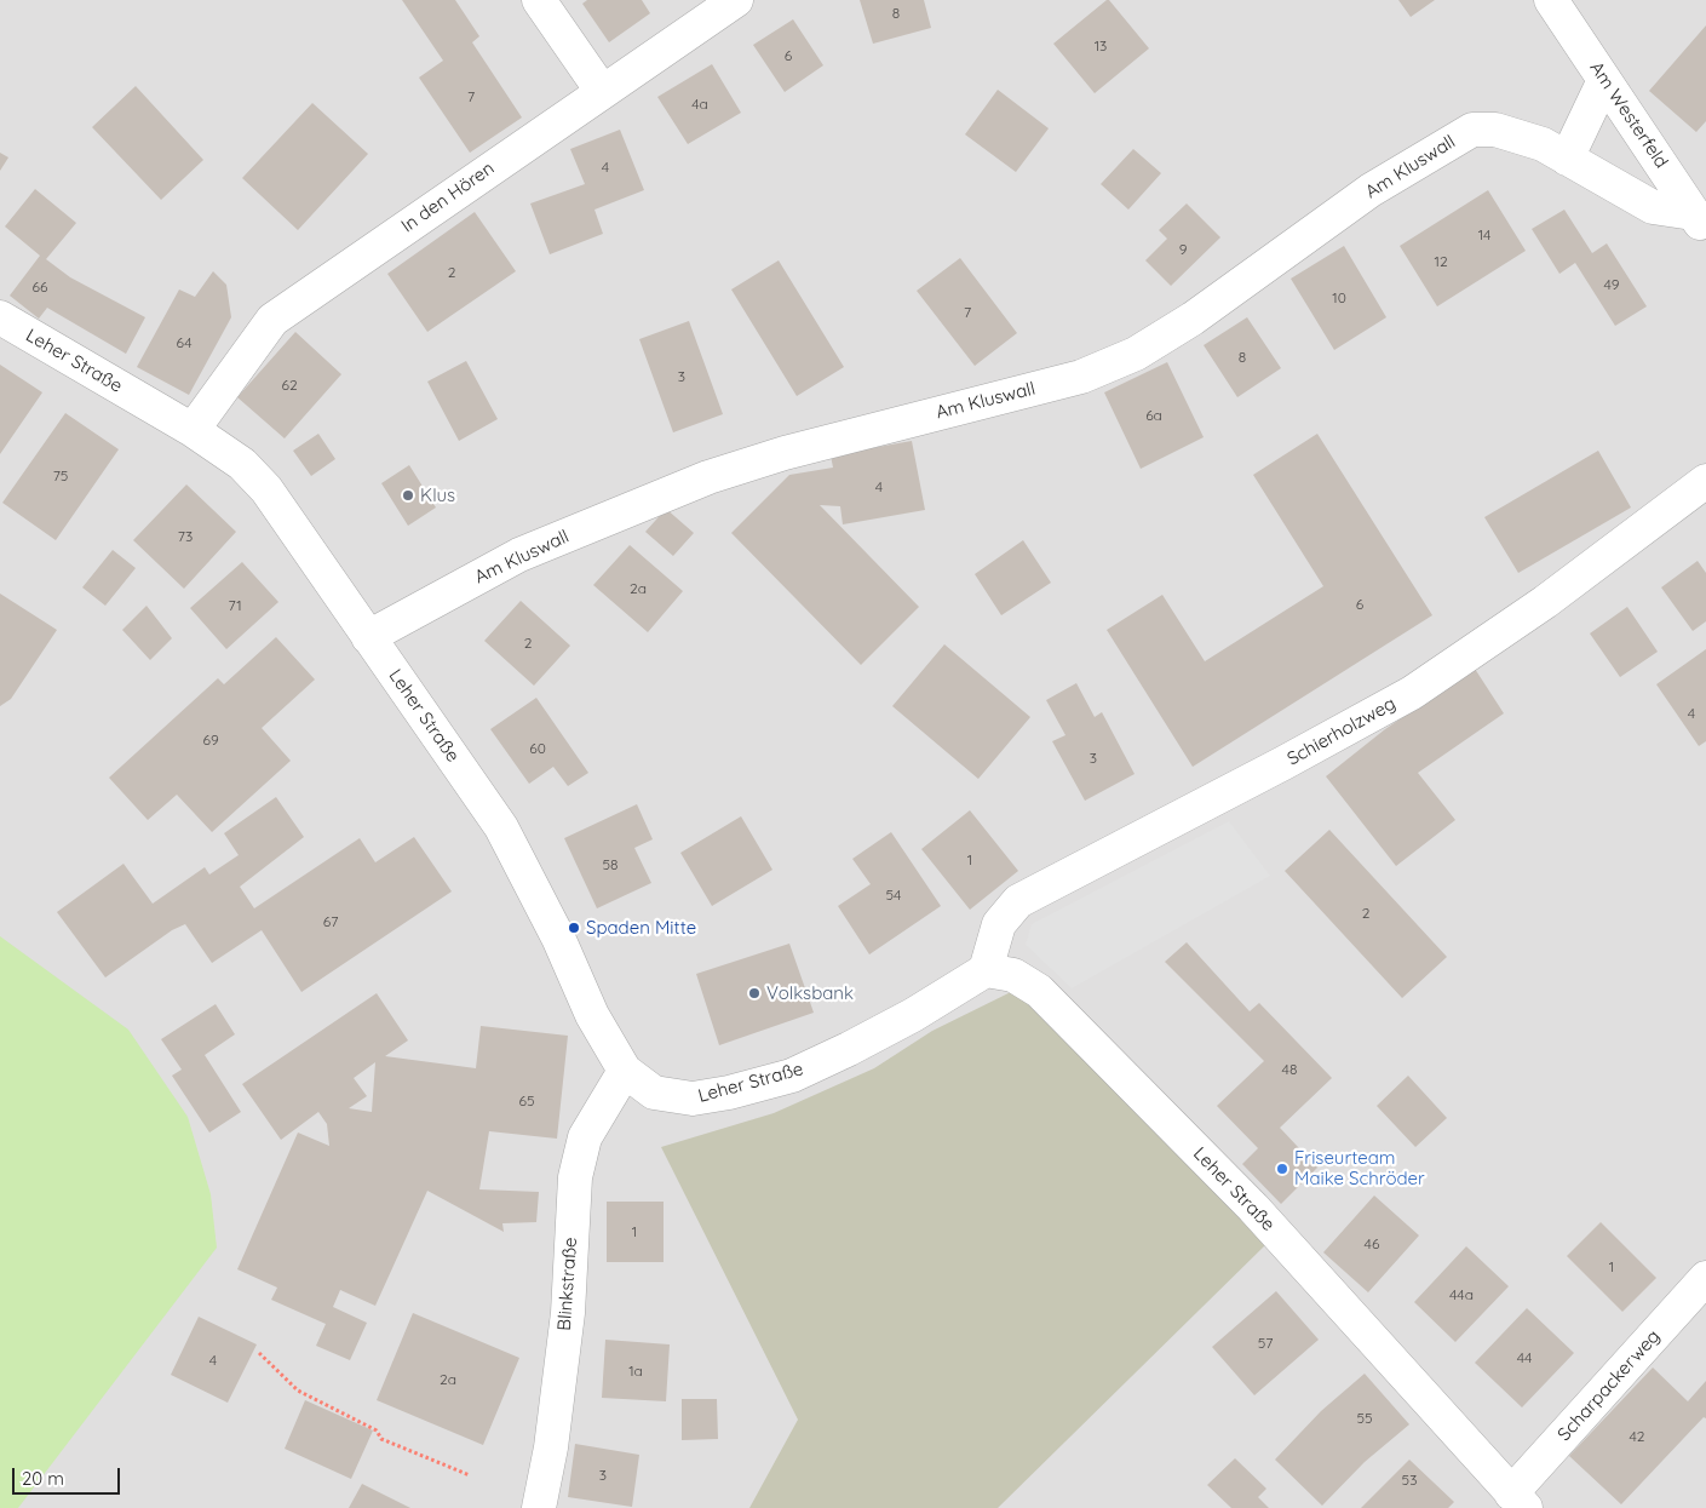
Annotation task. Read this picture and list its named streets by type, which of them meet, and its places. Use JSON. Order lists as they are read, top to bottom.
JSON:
{
  "streets": {
    "street": [
      "Am Westerfeld",
      "Am Kluswall",
      "In den Hören",
      "Leher Straße",
      "Schierholzweg",
      "Blinkstraße",
      "Scharpackerweg"
    ]
  },
  "crossings": [
    ["Am Westerfeld", "Am Kluswall"],
    ["Am Kluswall", "Leher Straße"],
    ["In den Hören", "Leher Straße"],
    ["Leher Straße", "Schierholzweg"],
    ["Leher Straße", "Blinkstraße"],
    ["Leher Straße", "Scharpackerweg"]
  ],
  "places": [
    "Klus",
    "Spaden Mitte",
    "Volksbank",
    "Friseurteam Maike Schröder"
  ],
  "house_numbers": [
    "8",
    "13",
    "6",
    "7",
    "4a",
    "4",
    "14",
    "9",
    "12",
    "2",
    "49",
    "66",
    "10",
    "7",
    "64",
    "8",
    "3",
    "62",
    "6a",
    "75",
    "4",
    "73",
    "2a",
    "6",
    "71",
    "2",
    "4",
    "69",
    "60",
    "3",
    "1",
    "58",
    "54",
    "2",
    "67",
    "48",
    "65",
    "1",
    "46",
    "1",
    "44a",
    "57",
    "44",
    "4",
    "1a",
    "2a",
    "55",
    "42",
    "3",
    "53"
  ],
  "scale_bar": "20 m"
}
